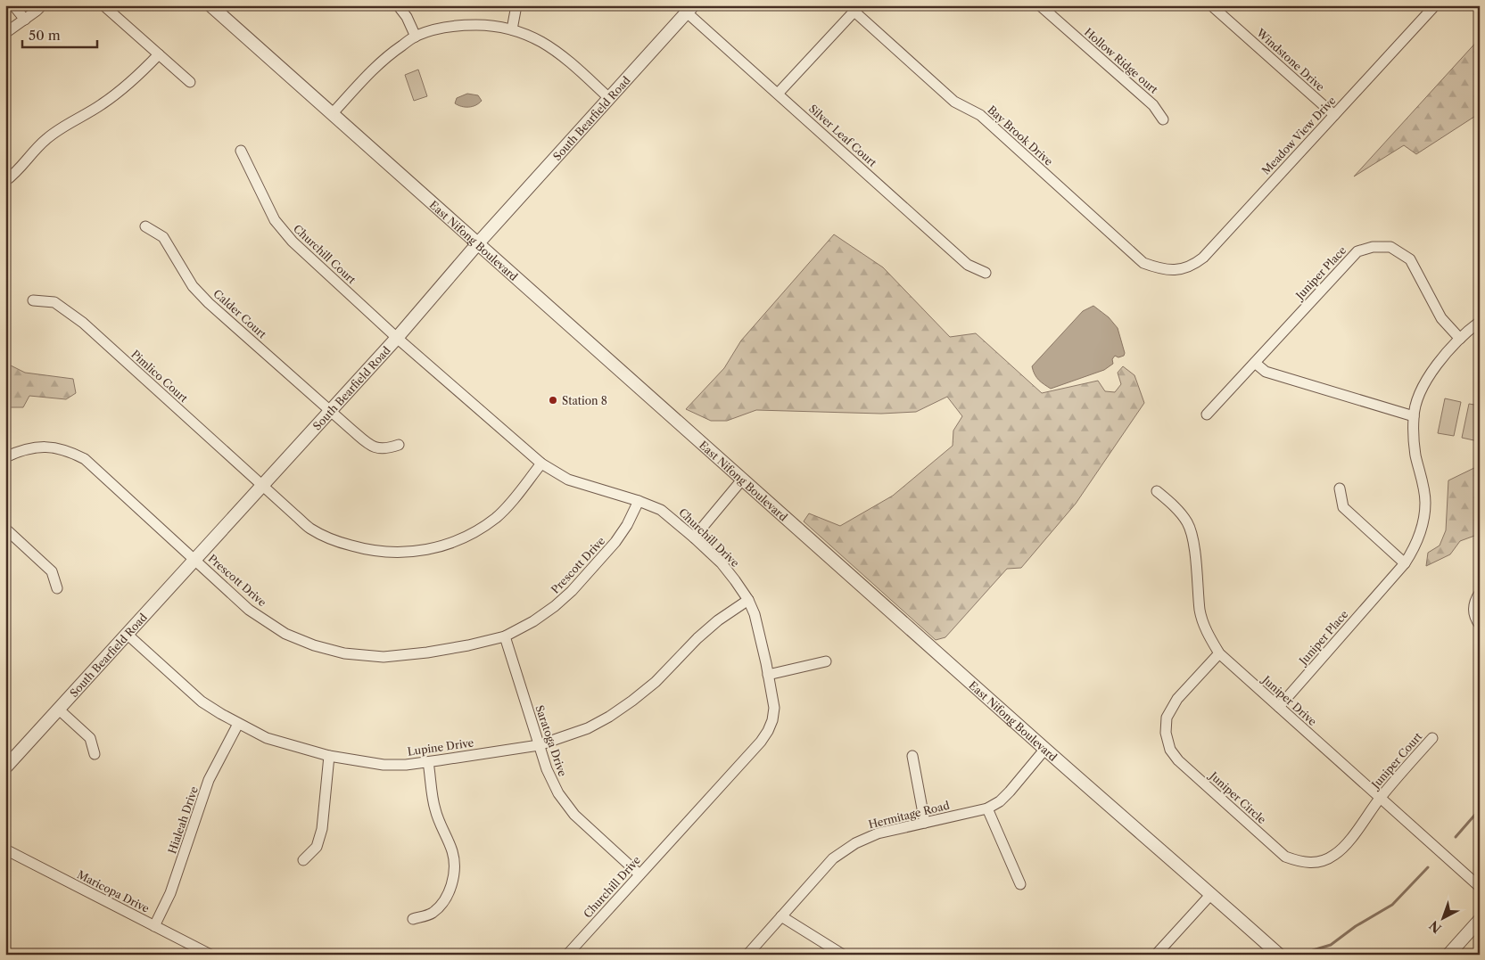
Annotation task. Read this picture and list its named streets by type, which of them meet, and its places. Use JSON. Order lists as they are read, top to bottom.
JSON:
{
  "streets": {
    "street": [
      "Windstone Drive",
      "Hollow Ridge ourt",
      "South Bearfield Road",
      "Silver Leaf Court",
      "Bay Brook Drive",
      "Meadow View Drive",
      "East Nifong Boulevard",
      "Churchill Court",
      "Juniper Place",
      "Calder Court",
      "Pimlico Court",
      "Churchill Drive",
      "Prescott Drive",
      "Juniper Drive",
      "Saratoga Drive",
      "Lupine Drive",
      "Juniper Court",
      "Juniper Circle",
      "Hermitage Road",
      "Hialeah Drive",
      "Maricopa Drive"
    ]
  },
  "crossings": [
    ["Windstone Drive", "Meadow View Drive"],
    ["South Bearfield Road", "Silver Leaf Court"],
    ["South Bearfield Road", "East Nifong Boulevard"],
    ["South Bearfield Road", "Churchill Court"],
    ["South Bearfield Road", "Calder Court"],
    ["South Bearfield Road", "Pimlico Court"],
    ["South Bearfield Road", "Churchill Drive"],
    ["South Bearfield Road", "Prescott Drive"],
    ["South Bearfield Road", "Lupine Drive"],
    ["Bay Brook Drive", "Meadow View Drive"],
    ["East Nifong Boulevard", "Hermitage Road"],
    ["Churchill Court", "Churchill Drive"],
    ["Juniper Place", "Juniper Drive"],
    ["Pimlico Court", "Churchill Drive"],
    ["Churchill Drive", "Prescott Drive"],
    ["Churchill Drive", "Saratoga Drive"],
    ["Churchill Drive", "Lupine Drive"],
    ["Prescott Drive", "Saratoga Drive"],
    ["Juniper Drive", "Juniper Court"],
    ["Juniper Drive", "Juniper Circle"],
    ["Saratoga Drive", "Lupine Drive"],
    ["Lupine Drive", "Hialeah Drive"],
    ["Juniper Court", "Juniper Circle"],
    ["Hialeah Drive", "Maricopa Drive"]
  ],
  "places": ["Station 8"],
  "scale_bar": "50 m",
  "north": "bottom left"
}
